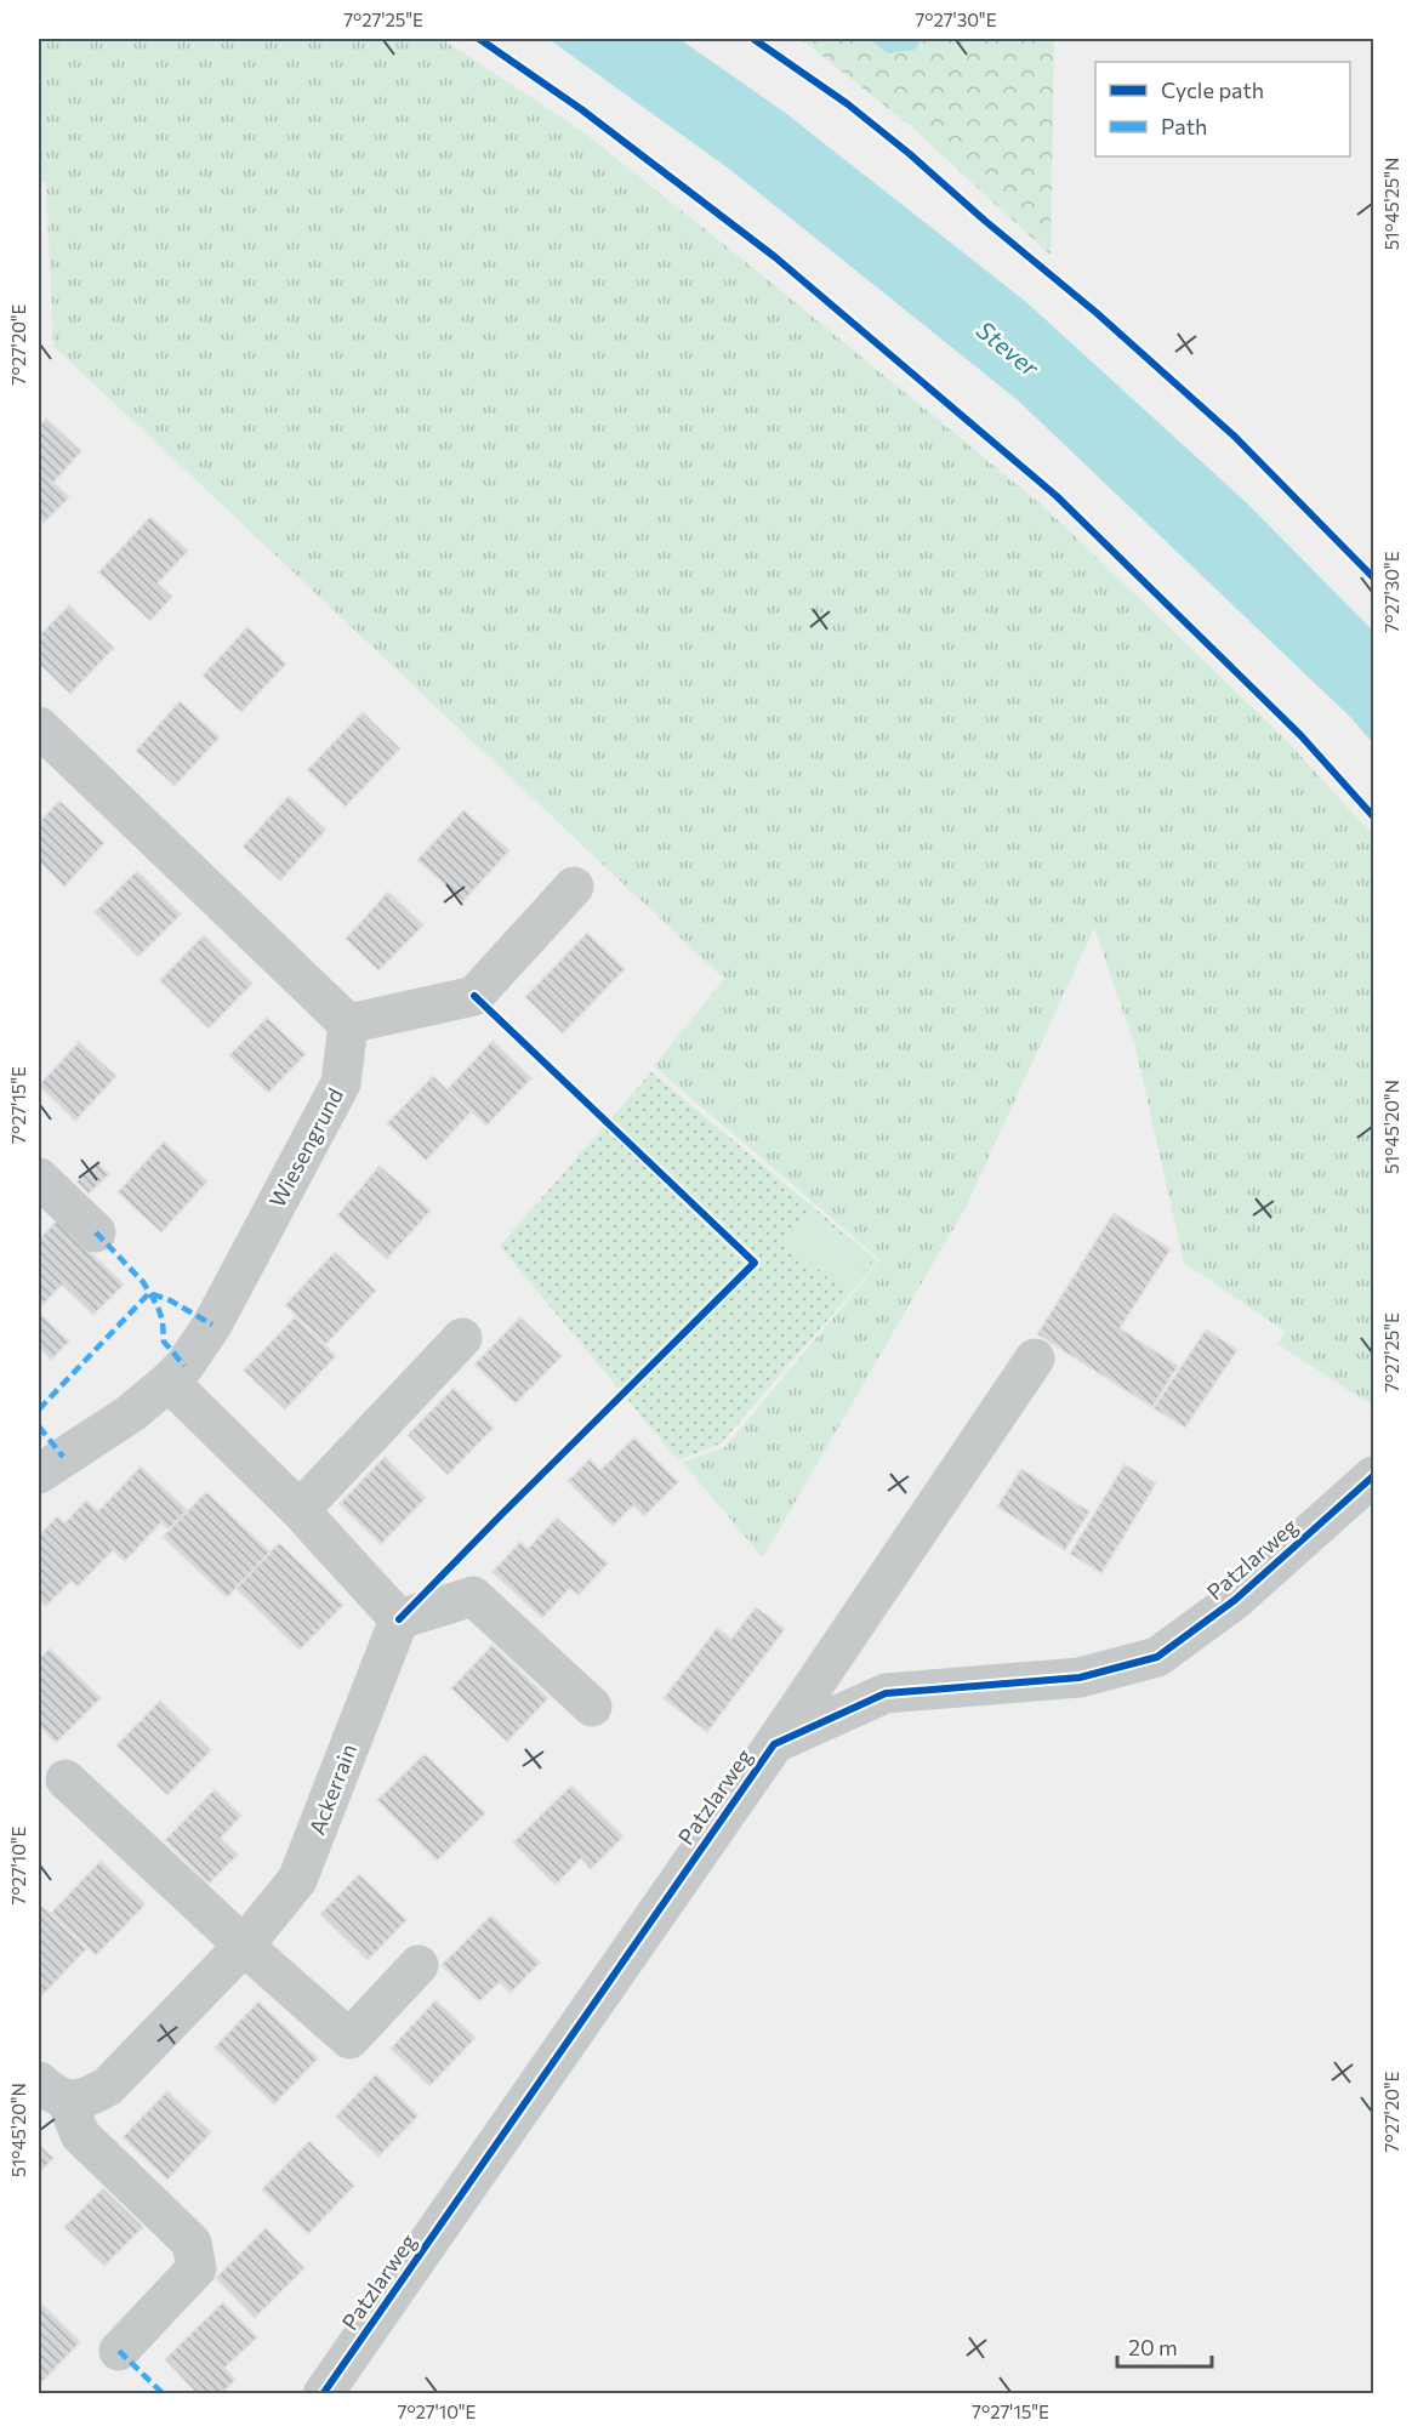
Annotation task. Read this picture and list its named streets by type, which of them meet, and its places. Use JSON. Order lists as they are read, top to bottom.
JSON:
{
  "streets": {
    "street": ["Wiesengrund", "Patzlarweg", "Ackerrain"]
  },
  "water": ["Stever"],
  "legend": ["Cycle path", "Path"],
  "scale_bar": "20 m",
  "coordinates": [
    "7°27'25\"E",
    "7°27'30\"E",
    "51°45'25\"N",
    "7°27'20\"E",
    "7°27'15\"E",
    "51°45'20\"N",
    "7°27'10\"E"
  ]
}
